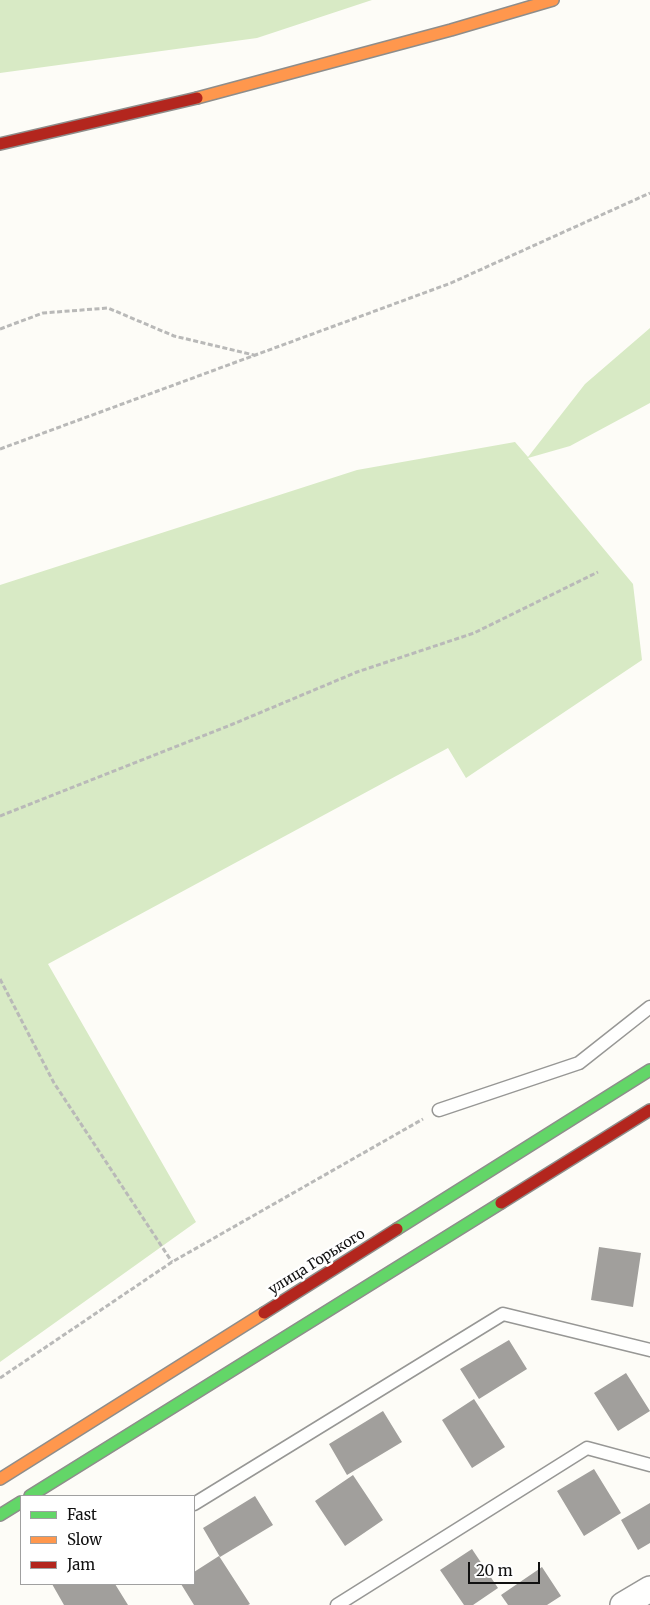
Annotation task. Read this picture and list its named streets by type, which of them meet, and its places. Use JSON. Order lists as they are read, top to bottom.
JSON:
{
  "streets": {
    "main road": ["улица Горького"]
  },
  "legend": ["Fast", "Slow", "Jam"],
  "scale_bar": "20 m"
}
